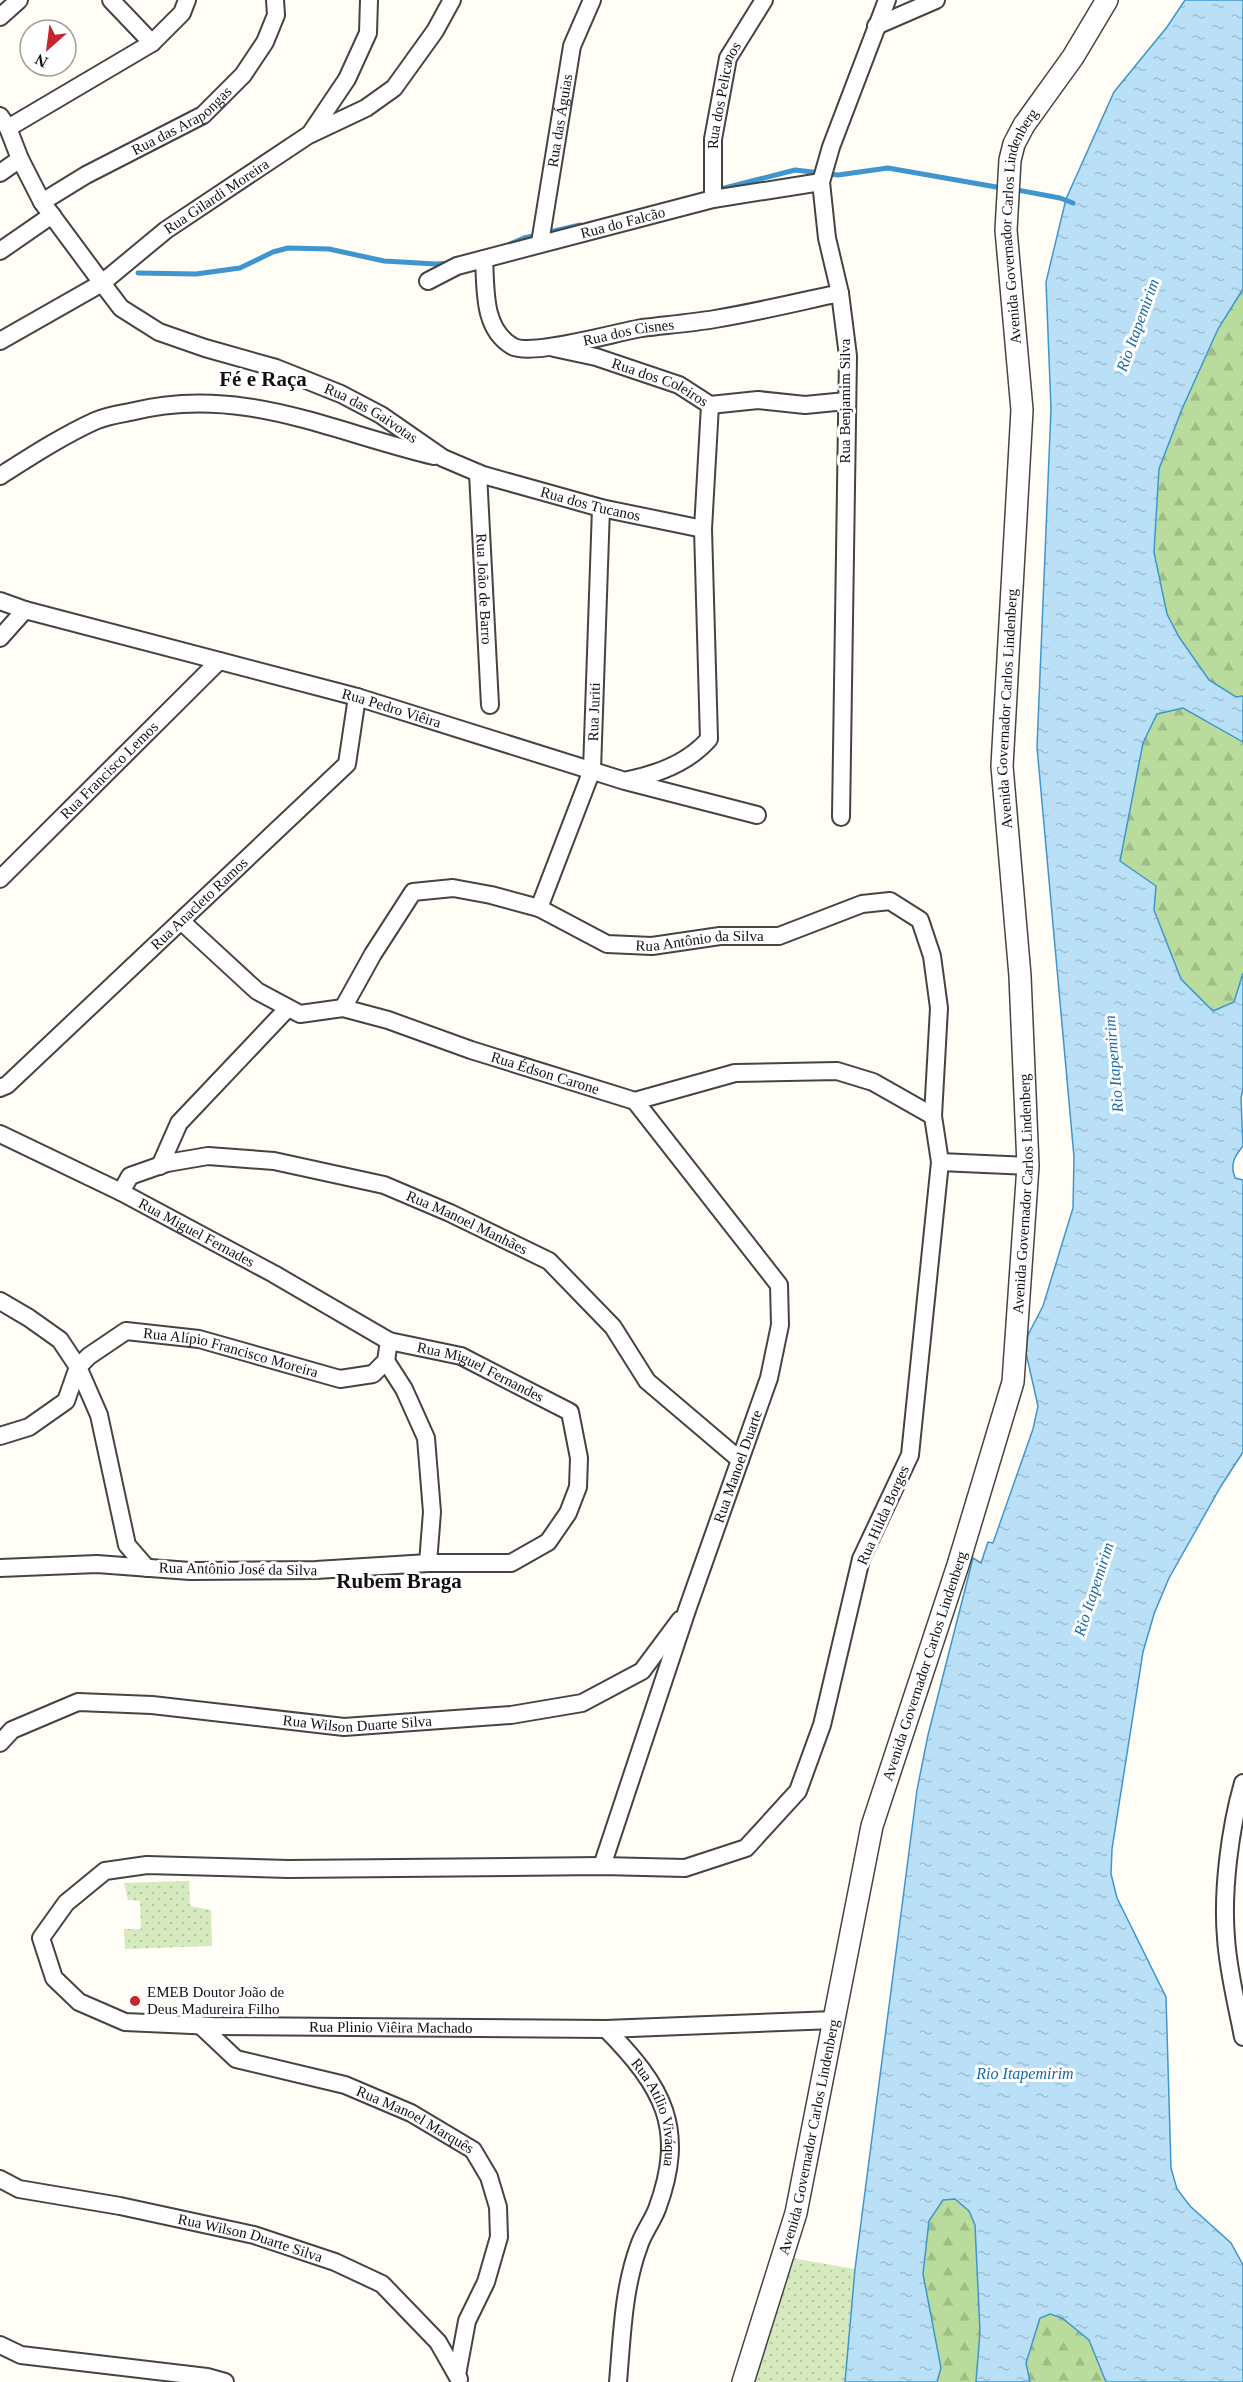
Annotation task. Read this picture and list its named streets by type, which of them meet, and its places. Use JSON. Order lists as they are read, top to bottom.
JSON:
{
  "streets": {
    "street": [
      "Rua dos Pelicanos",
      "Rua das Arapongas",
      "Rua das Águias",
      "Rua Gilardi Moreira",
      "Rua do Falcão",
      "Avenida Governador Carlos Lindenberg",
      "Rua dos Cisnes",
      "Rua dos Coleiros",
      "Rua Benjamim Silva",
      "Rua das Gaivotas",
      "Rua dos Tucanos",
      "Rua João de Barro",
      "Rua Pedro Viêira",
      "Rua Juriti",
      "Rua Francisco Lemos",
      "Rua Anacleto Ramos",
      "Rua Antônio da Silva",
      "Rua Édson Carone",
      "Rua Manoel Manhães",
      "Rua Miguel Fernades",
      "Rua Alípio Francisco Moreira",
      "Rua Miguel Fernandes",
      "Rua Manoel Duarte",
      "Rua Hilda Borges",
      "Rua Antônio José da Silva",
      "Rua Wilson Duarte Silva",
      "Rua Plinio Viêira Machado",
      "Rua Atílio Viváqua",
      "Rua Manoel Marquês"
    ]
  },
  "crossings": [
    ["Rua dos Pelicanos", "Rua do Falcão"],
    ["Rua das Águias", "Rua do Falcão"],
    ["Rua Gilardi Moreira", "Rua das Gaivotas"],
    ["Rua do Falcão", "Rua dos Cisnes"],
    ["Rua do Falcão", "Rua Benjamim Silva"],
    ["Avenida Governador Carlos Lindenberg", "Rua Plinio Viêira Machado"],
    ["Rua dos Cisnes", "Rua dos Coleiros"],
    ["Rua dos Cisnes", "Rua Benjamim Silva"],
    ["Rua dos Coleiros", "Rua Benjamim Silva"],
    ["Rua das Gaivotas", "Rua dos Tucanos"],
    ["Rua das Gaivotas", "Rua João de Barro"],
    ["Rua dos Tucanos", "Rua João de Barro"],
    ["Rua dos Tucanos", "Rua Juriti"],
    ["Rua Pedro Viêira", "Rua Juriti"],
    ["Rua Pedro Viêira", "Rua Francisco Lemos"],
    ["Rua Pedro Viêira", "Rua Anacleto Ramos"],
    ["Rua Juriti", "Rua Antônio da Silva"],
    ["Rua Anacleto Ramos", "Rua Édson Carone"],
    ["Rua Antônio da Silva", "Rua Édson Carone"],
    ["Rua Antônio da Silva", "Rua Hilda Borges"],
    ["Rua Édson Carone", "Rua Manoel Duarte"],
    ["Rua Manoel Manhães", "Rua Miguel Fernades"],
    ["Rua Manoel Manhães", "Rua Manoel Duarte"],
    ["Rua Miguel Fernades", "Rua Miguel Fernandes"],
    ["Rua Miguel Fernandes", "Rua Antônio José da Silva"],
    ["Rua Manoel Duarte", "Rua Hilda Borges"],
    ["Rua Manoel Duarte", "Rua Wilson Duarte Silva"],
    ["Rua Manoel Duarte", "Rua Plinio Viêira Machado"],
    ["Rua Hilda Borges", "Rua Plinio Viêira Machado"],
    ["Rua Wilson Duarte Silva", "Rua Manoel Marquês"],
    ["Rua Plinio Viêira Machado", "Rua Atílio Viváqua"],
    ["Rua Plinio Viêira Machado", "Rua Manoel Marquês"]
  ],
  "districts": ["Fé e Raça", "Rubem Braga"],
  "water": ["Rio Itapemirim"],
  "places": ["EMEB Doutor João de Deus Madureira Filho"],
  "north": "bottom left"
}
